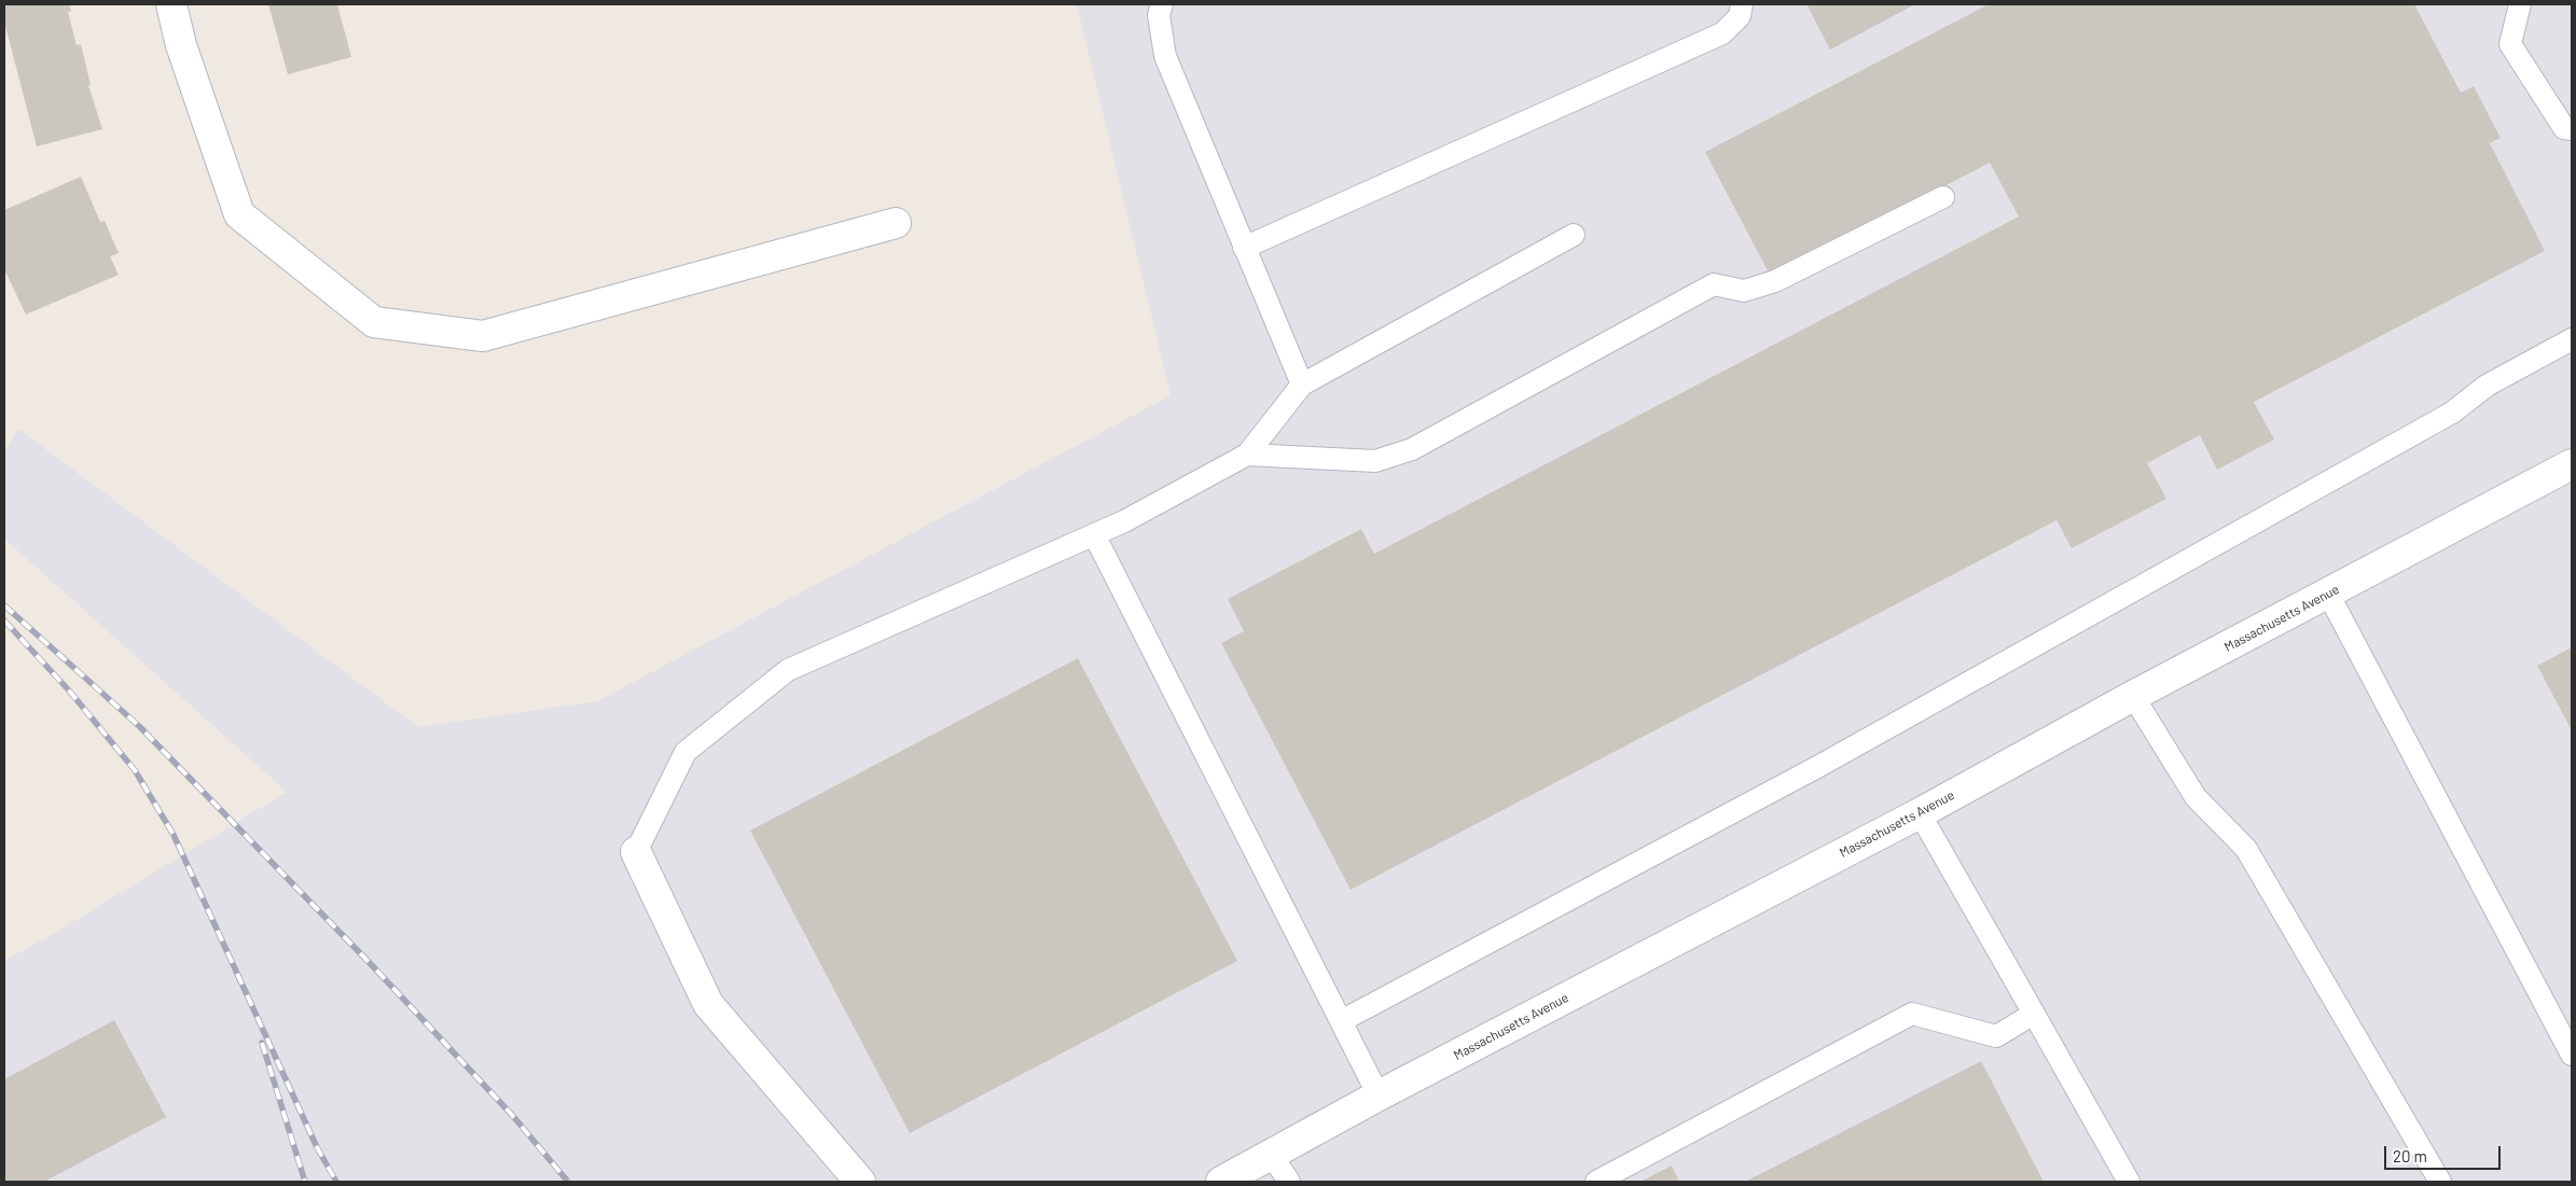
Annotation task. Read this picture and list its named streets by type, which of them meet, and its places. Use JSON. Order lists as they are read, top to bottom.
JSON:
{
  "streets": {
    "street": ["Massachusetts Avenue"]
  },
  "scale_bar": "20 m"
}
